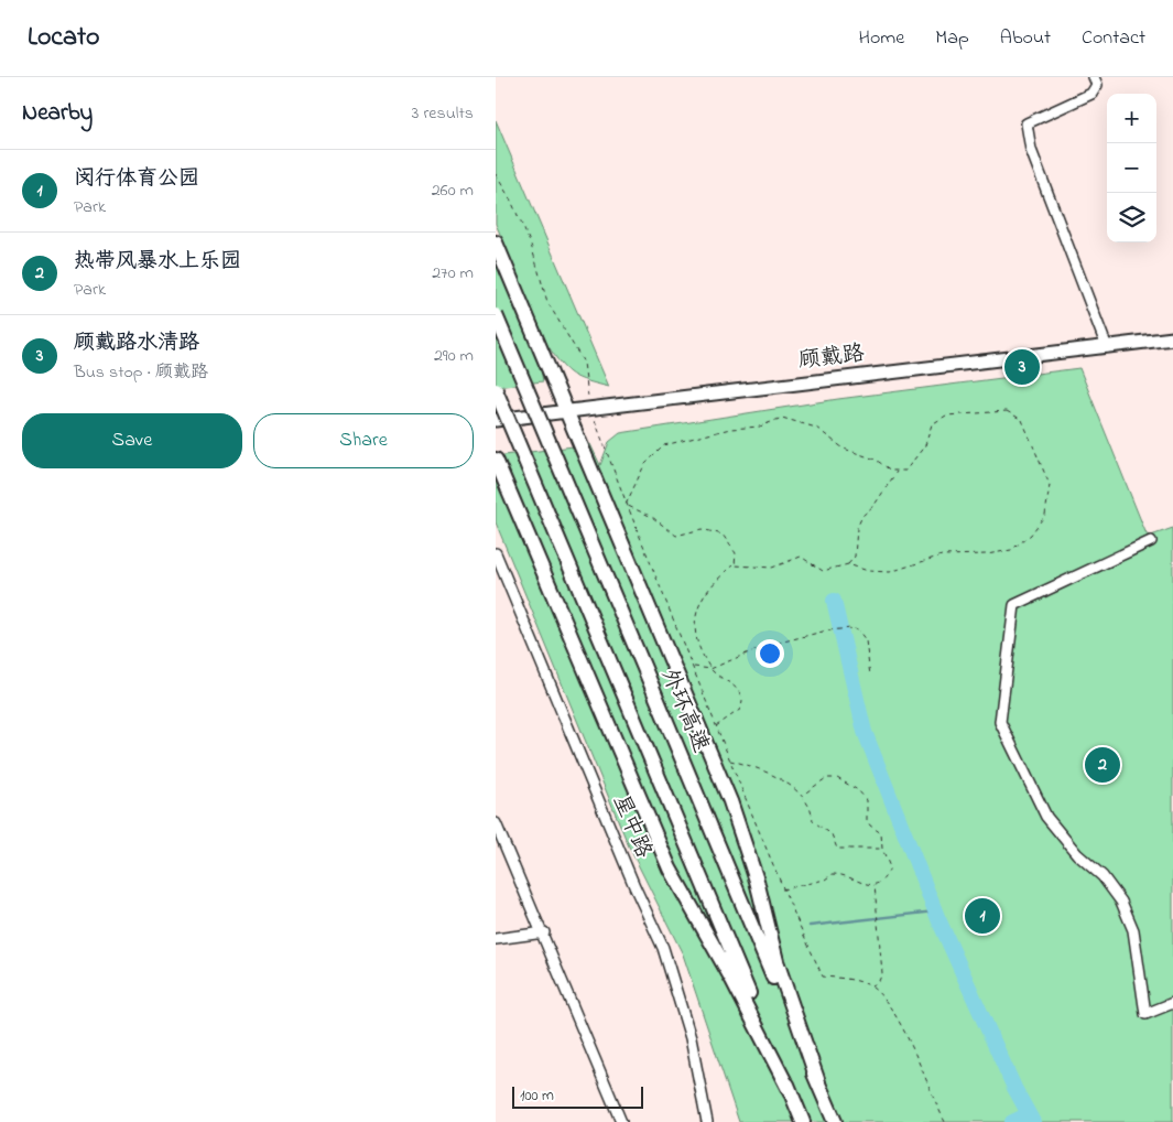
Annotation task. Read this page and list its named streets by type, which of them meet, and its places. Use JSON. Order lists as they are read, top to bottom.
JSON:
{
  "streets": {
    "highway": ["外环高速"],
    "main road": ["顾戴路"],
    "street": ["星中路"]
  },
  "scale_bar": "100 m",
  "page": {
    "header": "Locato",
    "nav": [
      "Home",
      "Map",
      "About",
      "Contact"
    ],
    "heading": ["Nearby", "3 results"],
    "map_buttons": ["+", "−"],
    "list": [
      {
        "mark": "1",
        "name": "闵行体育公园",
        "note": "Park",
        "value": "260 m"
      },
      {
        "mark": "2",
        "name": "热带风暴水上乐园",
        "note": "Park",
        "value": "270 m"
      },
      {
        "mark": "3",
        "name": "顾戴路水清路",
        "note": "Bus stop · 顾戴路",
        "value": "290 m"
      }
    ],
    "pins": ["3", "2", "1"],
    "buttons": ["Save", "Share"],
    "scale": "100 m"
  }
}
